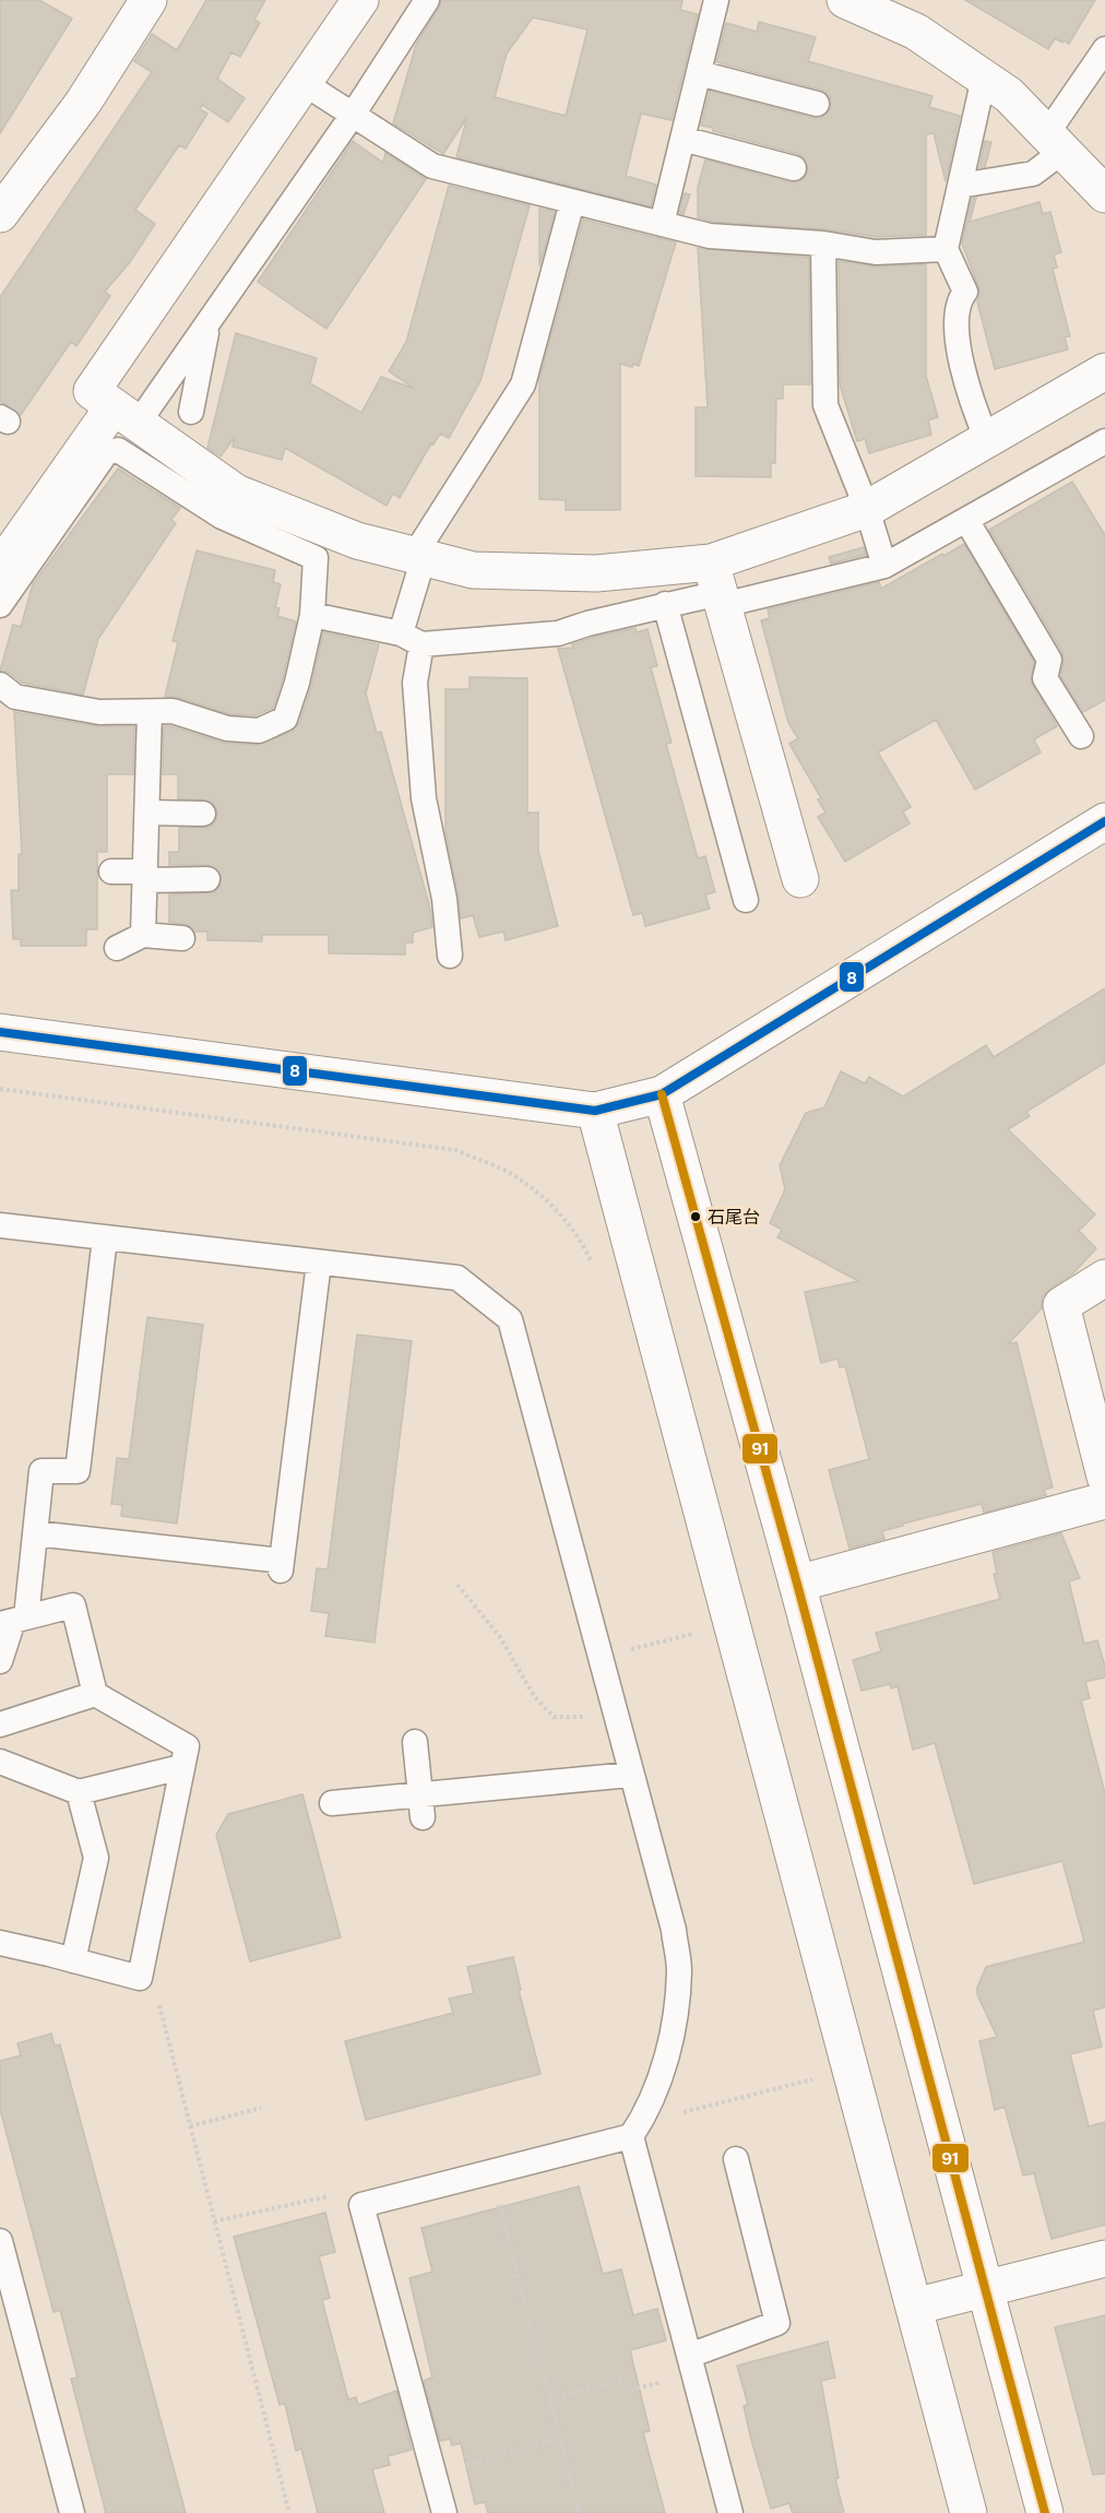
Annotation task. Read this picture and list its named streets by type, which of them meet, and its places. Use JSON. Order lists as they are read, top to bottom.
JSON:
{
  "places": ["石尾台"],
  "lines": ["transit line 8", "transit line 91"]
}
